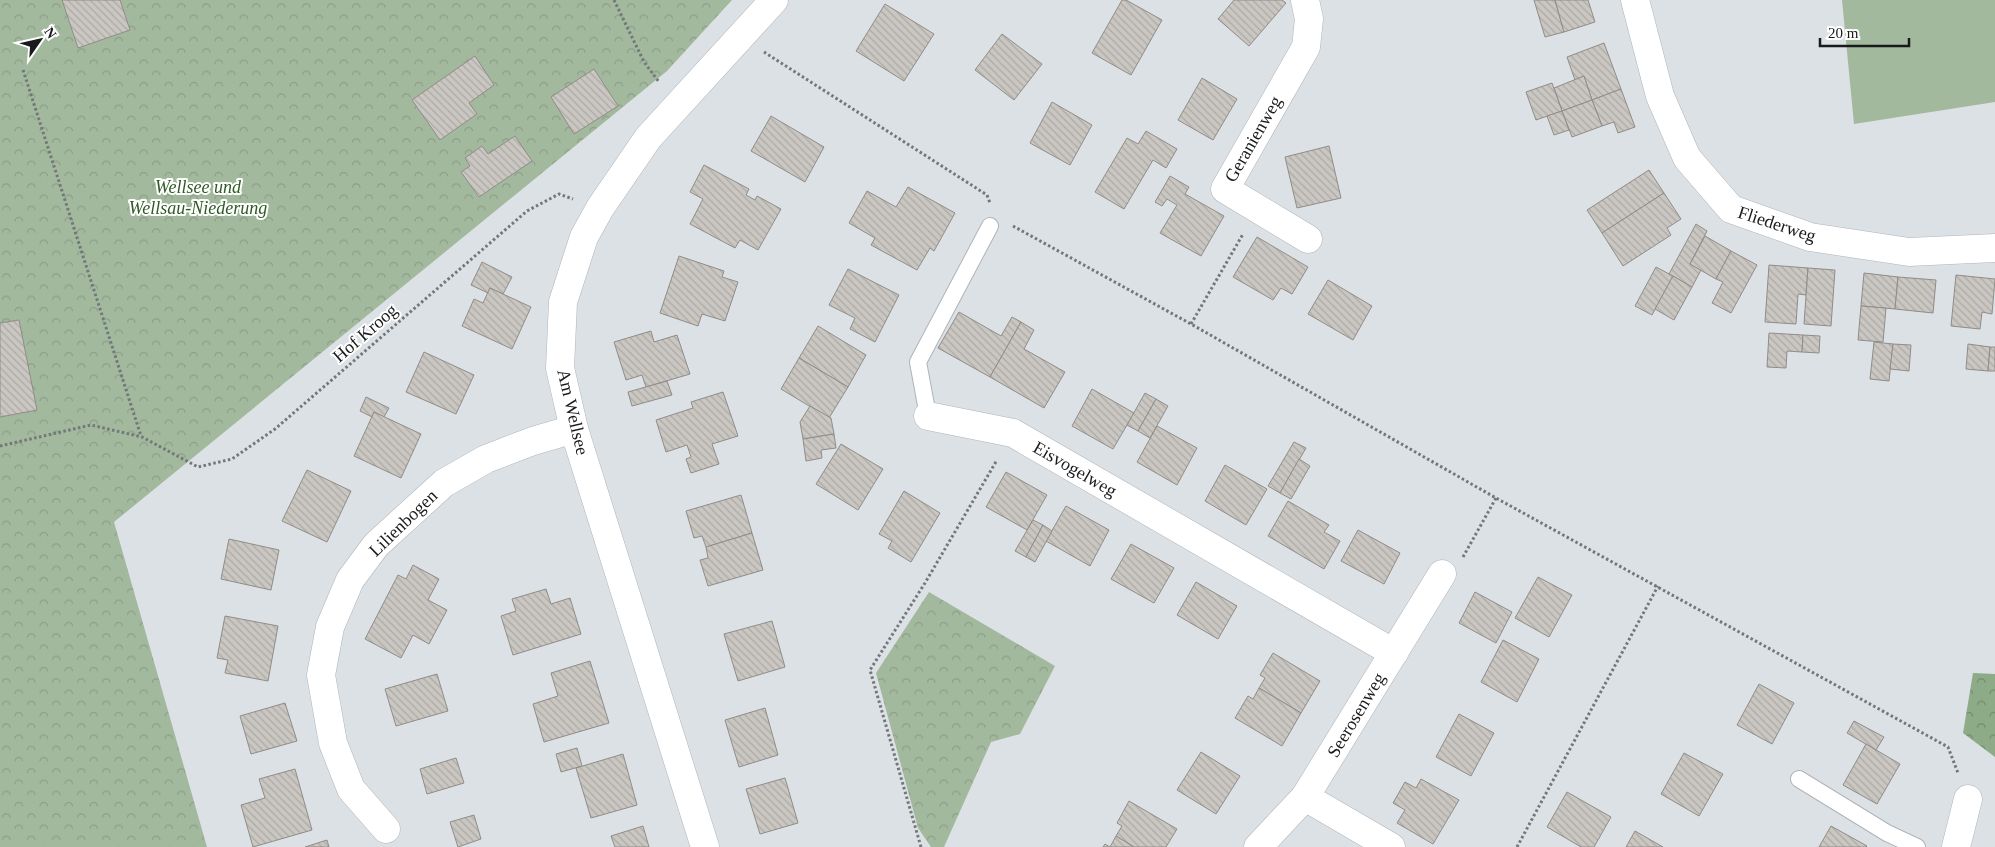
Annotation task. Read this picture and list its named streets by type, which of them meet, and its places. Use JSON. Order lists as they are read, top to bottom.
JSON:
{
  "streets": {
    "street": [
      "Geranienweg",
      "Fliederweg",
      "Am Wellsee",
      "Eisvogelweg",
      "Lilienbogen",
      "Seerosenweg"
    ],
    "path": ["Hof Kroog"]
  },
  "crossings": [
    ["Hof Kroog", "Am Wellsee"],
    ["Am Wellsee", "Lilienbogen"],
    ["Eisvogelweg", "Seerosenweg"]
  ],
  "parks": ["Wellsee und Wellsau-Niederung"],
  "scale_bar": "20 m",
  "north": "top right"
}
